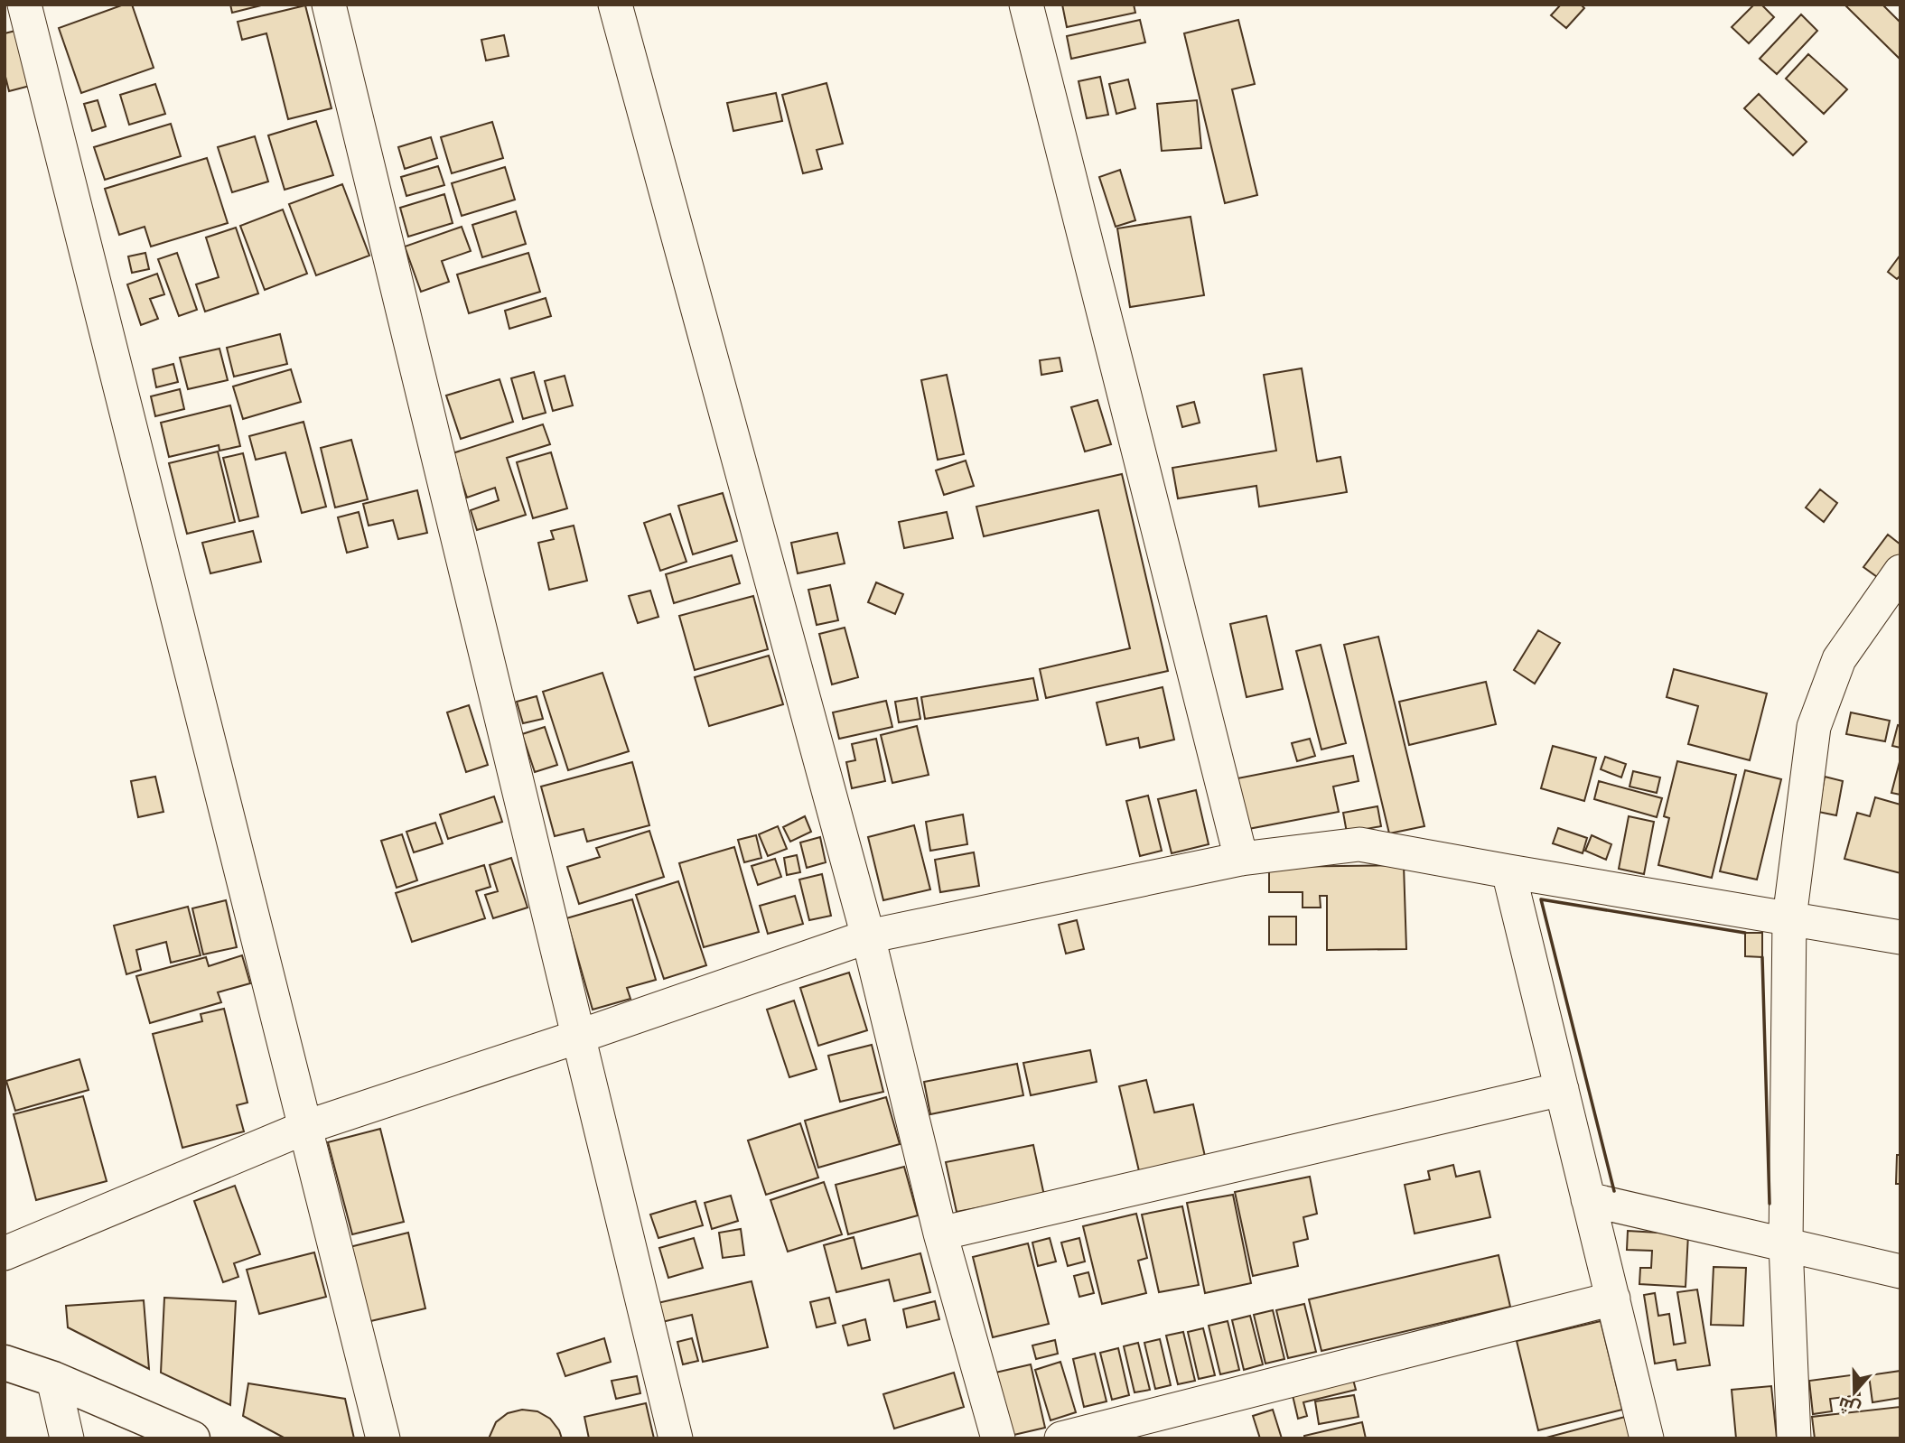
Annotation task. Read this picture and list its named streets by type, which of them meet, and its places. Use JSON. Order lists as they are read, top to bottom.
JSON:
{
  "north": "bottom"
}
